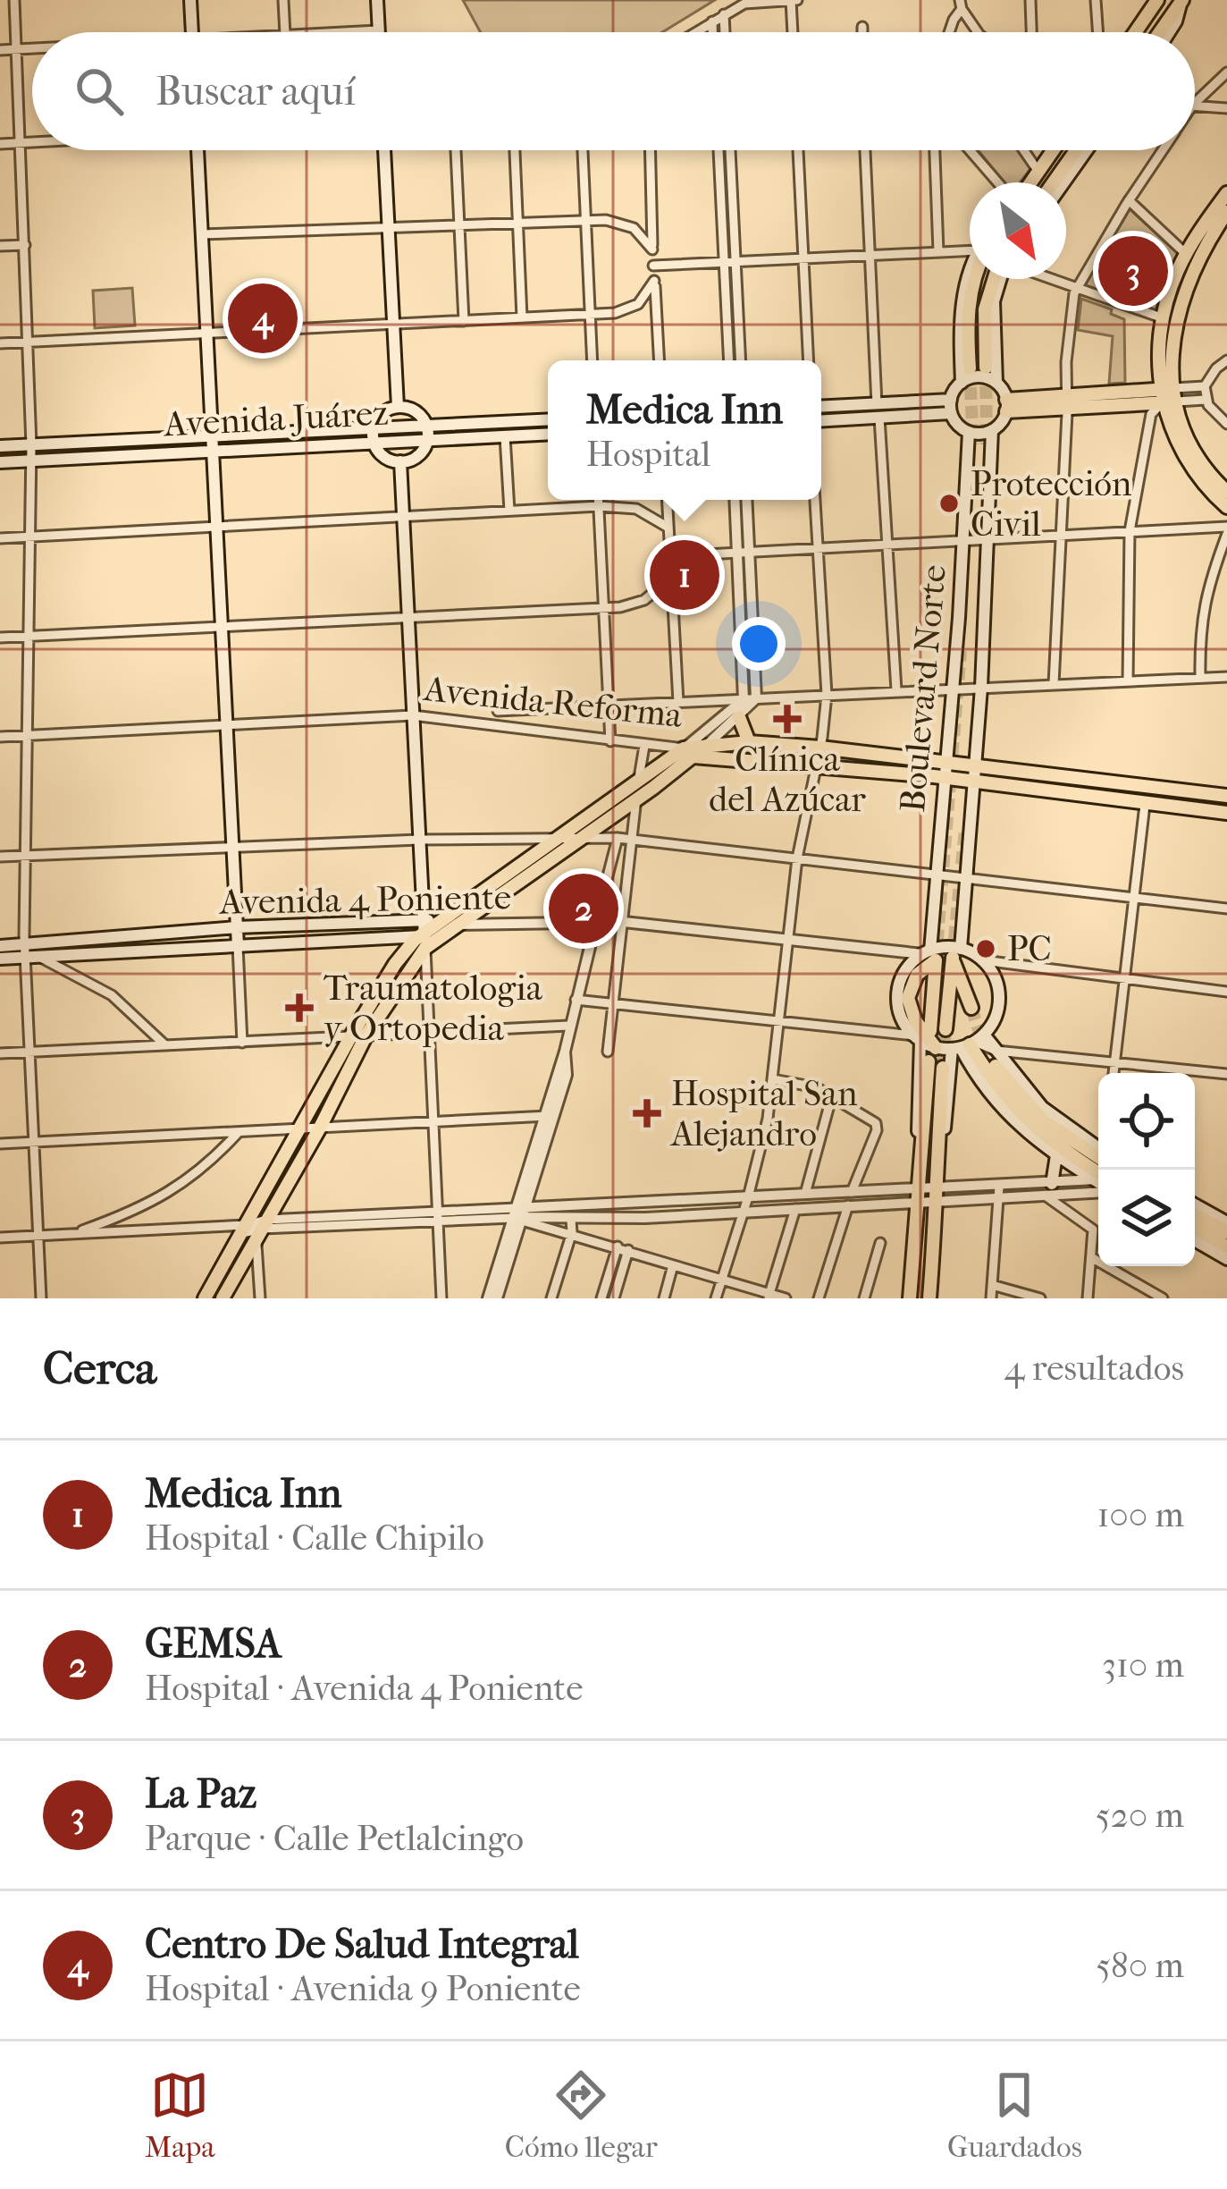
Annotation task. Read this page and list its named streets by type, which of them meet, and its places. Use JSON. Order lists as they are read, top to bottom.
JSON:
{
  "streets": {
    "main road": [
      "Avenida Juárez",
      "Boulevard Norte",
      "Avenida Reforma",
      "Avenida 4 Poniente"
    ]
  },
  "crossings": [
    ["Boulevard Norte", "Avenida Reforma"],
    ["Boulevard Norte", "Avenida 4 Poniente"]
  ],
  "places": {
    "other": ["Protección Civil", "PC"],
    "health": ["Clínica del Azúcar", "Traumatologia y Ortopedia", "Hospital San Alejandro"]
  },
  "north": "bottom right",
  "page": {
    "search": "Buscar aquí",
    "pins": [
      "3",
      "4",
      "1",
      "2"
    ],
    "popup": ["Medica Inn", "Hospital"],
    "heading": ["Cerca", "4 resultados"],
    "list": [
      {
        "mark": "1",
        "name": "Medica Inn",
        "note": "Hospital · Calle Chipilo",
        "value": "100 m"
      },
      {
        "mark": "2",
        "name": "GEMSA",
        "note": "Hospital · Avenida 4 Poniente",
        "value": "310 m"
      },
      {
        "mark": "3",
        "name": "La Paz",
        "note": "Parque · Calle Petlalcingo",
        "value": "520 m"
      },
      {
        "mark": "4",
        "name": "Centro De Salud Integral",
        "note": "Hospital · Avenida 9 Poniente",
        "value": "580 m"
      }
    ],
    "nav": ["Mapa", "Cómo llegar", "Guardados"]
  }
}
